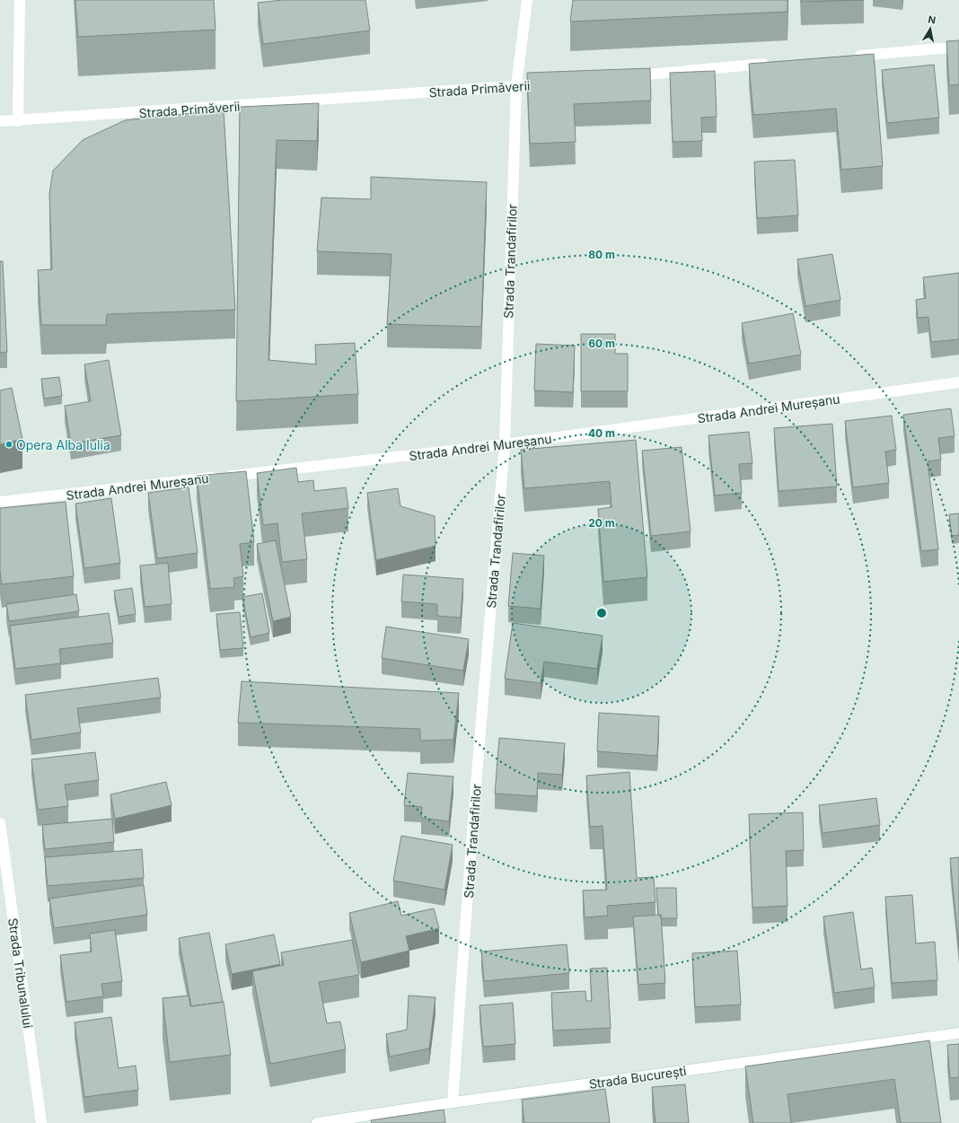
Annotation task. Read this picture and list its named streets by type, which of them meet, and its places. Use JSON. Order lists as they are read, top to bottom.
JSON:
{
  "streets": {
    "street": [
      "Strada Primăverii",
      "Strada Trandafirilor",
      "Strada Andrei Mureșanu",
      "Strada Tribunalului",
      "Strada București"
    ]
  },
  "crossings": [
    ["Strada Primăverii", "Strada Trandafirilor"],
    ["Strada Trandafirilor", "Strada Andrei Mureșanu"],
    ["Strada Trandafirilor", "Strada București"]
  ],
  "places": ["Opera Alba Iulia"],
  "north": "top",
  "rings": [
    "80 m",
    "60 m",
    "40 m",
    "20 m"
  ]
}
